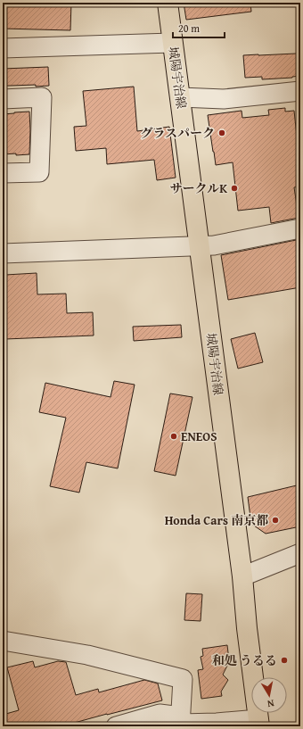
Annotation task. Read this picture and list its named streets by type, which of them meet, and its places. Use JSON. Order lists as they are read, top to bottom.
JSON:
{
  "streets": {
    "main road": ["城陽宇治線"]
  },
  "places": [
    "グラスパーク",
    "サークルK",
    "ENEOS",
    "Honda Cars 南京都",
    "和処 うるる"
  ],
  "scale_bar": "20 m",
  "north": "bottom"
}
